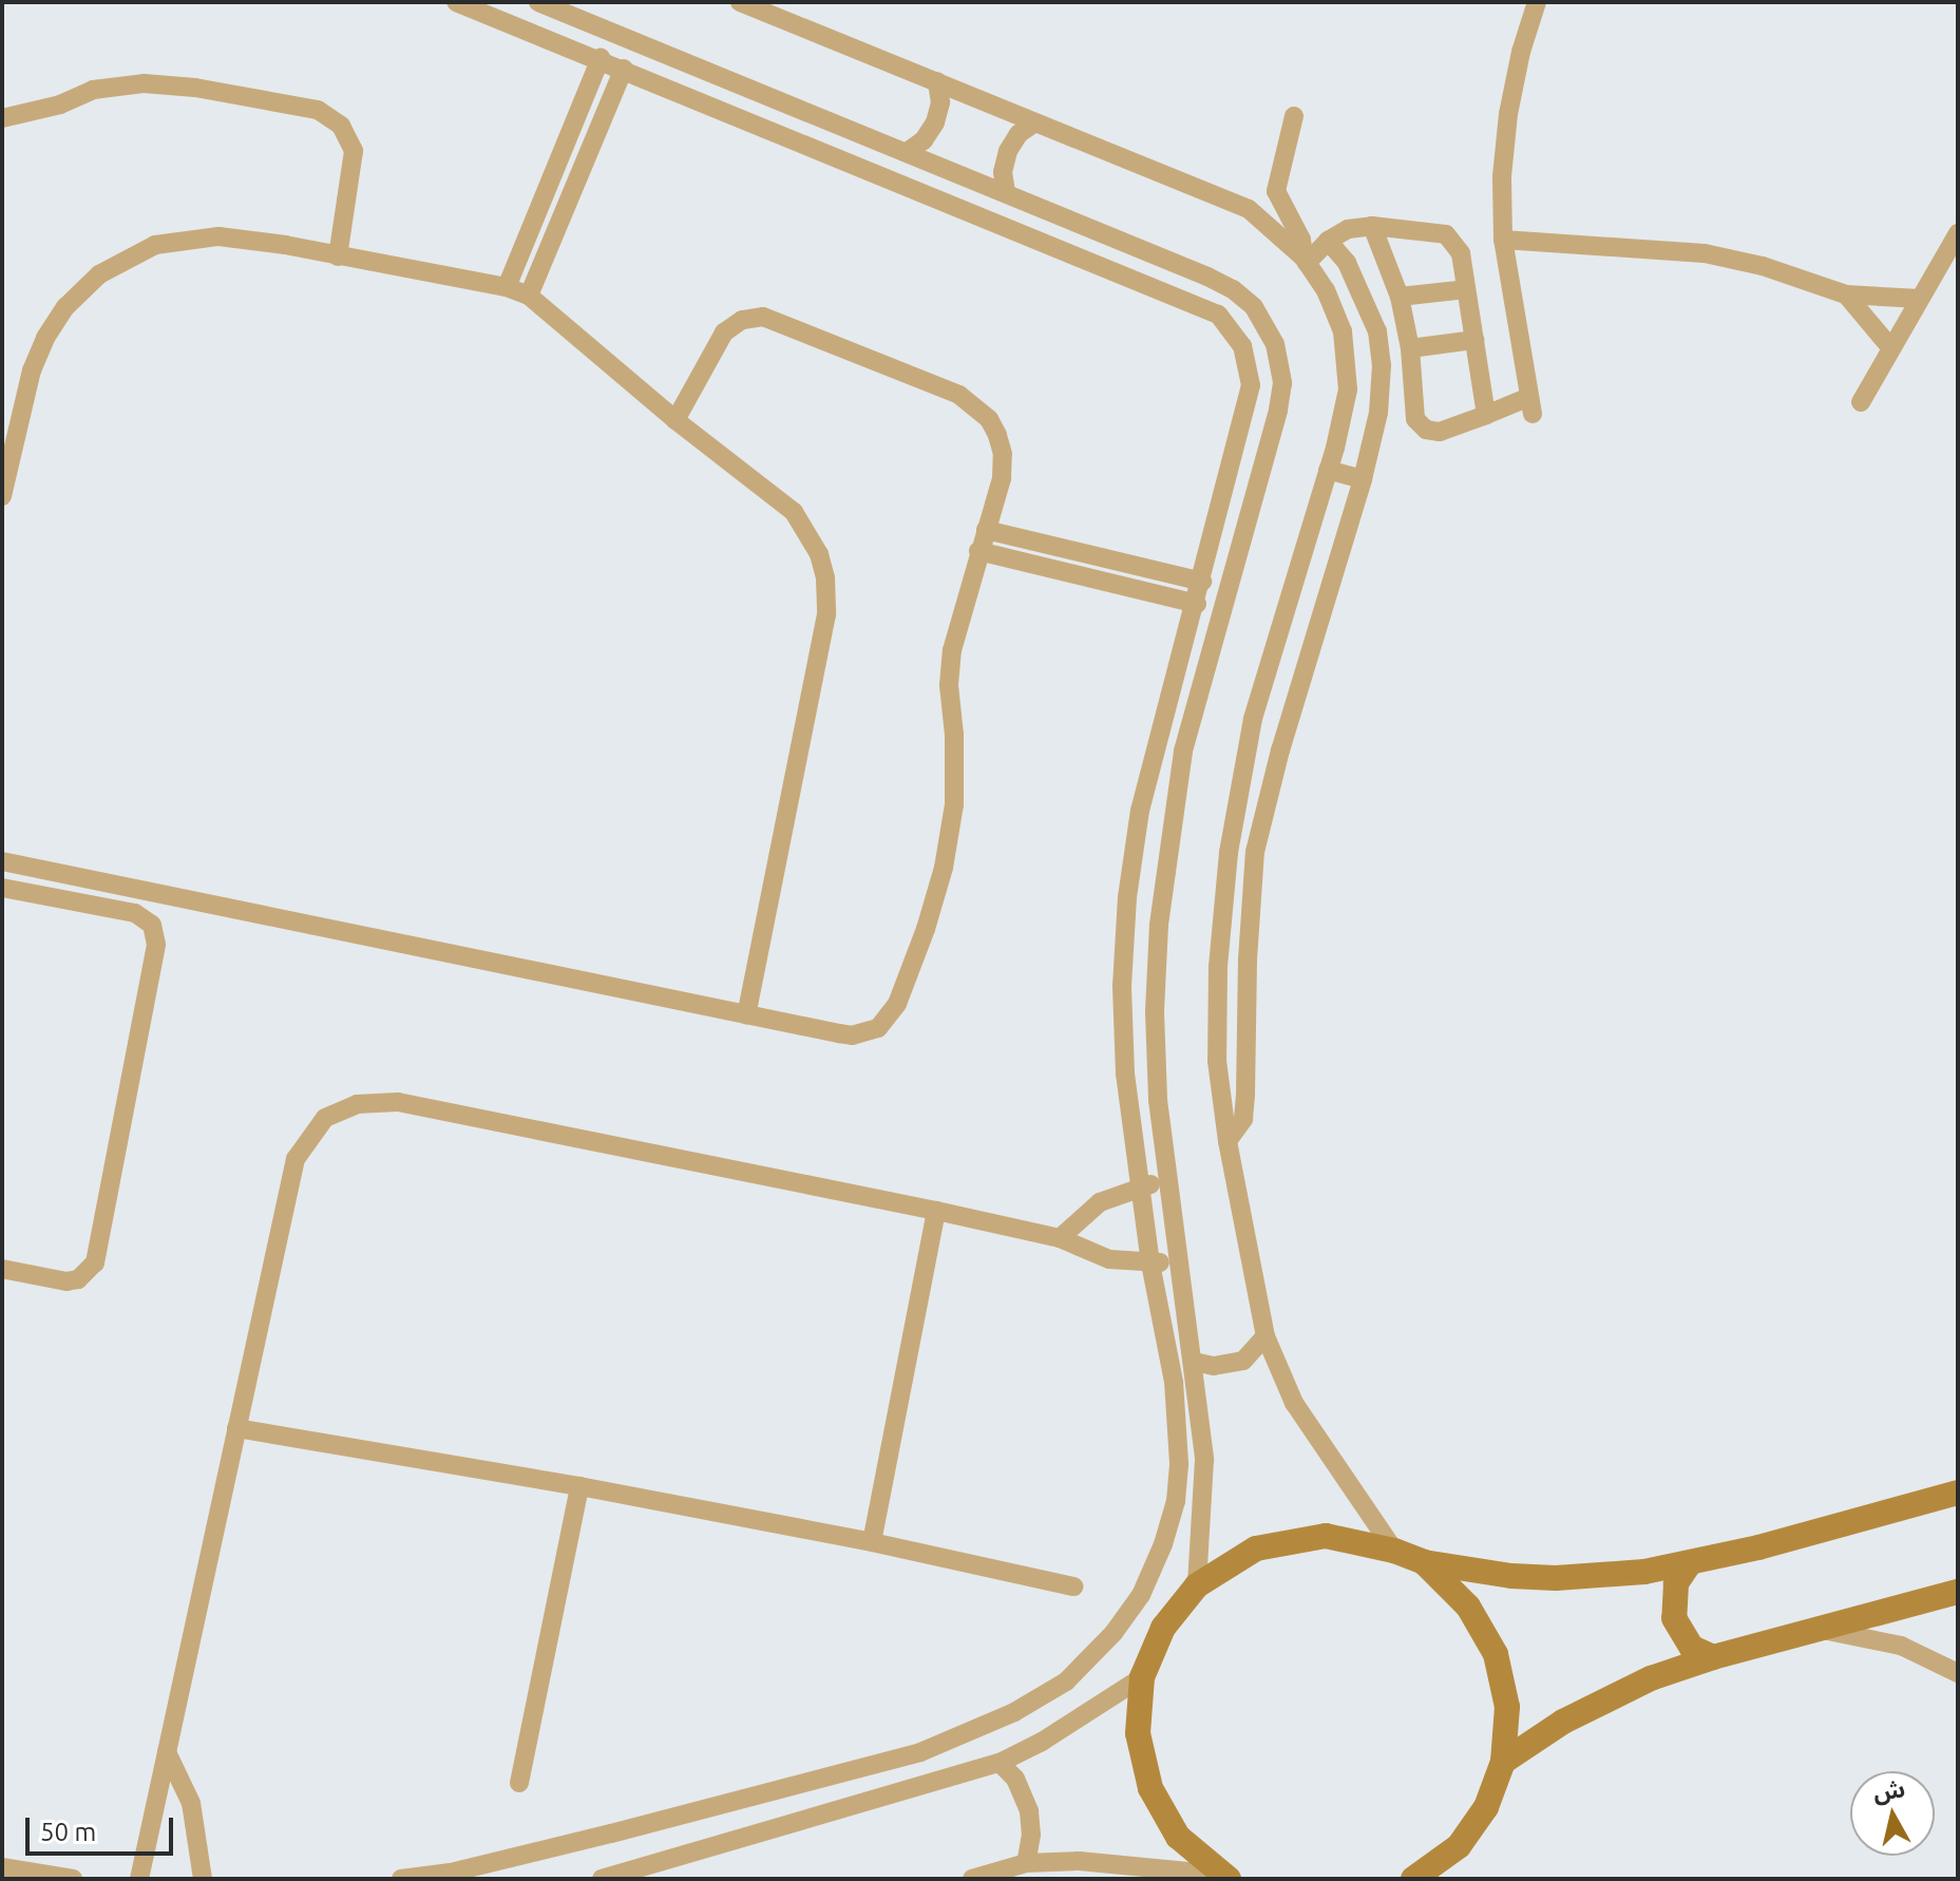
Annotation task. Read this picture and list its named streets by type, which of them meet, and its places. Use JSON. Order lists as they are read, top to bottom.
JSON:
{
  "scale_bar": "50 m",
  "north": "top"
}
